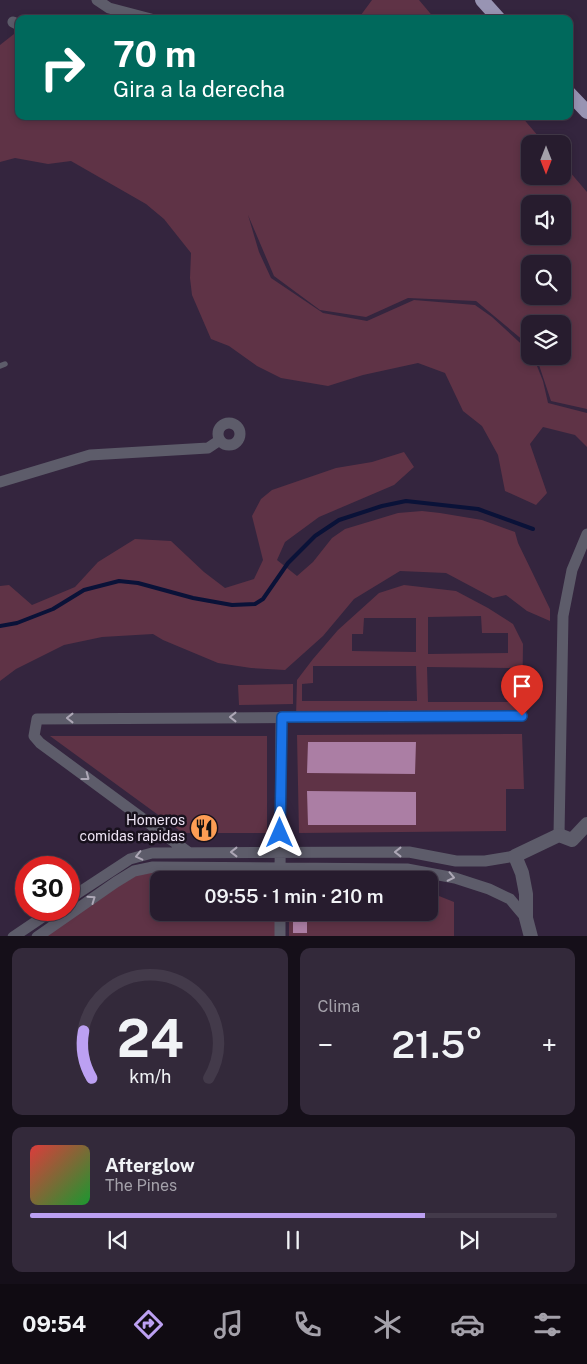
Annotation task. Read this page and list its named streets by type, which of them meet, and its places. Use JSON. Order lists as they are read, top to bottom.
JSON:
{
  "places": {
    "restaurant": ["Homeros comidas rapidas"]
  },
  "north": "bottom",
  "page": {
    "turn": ["70 m", "Gira a la derecha"],
    "limit": "30",
    "trip": "09:55 · 1 min · 210 m",
    "tile": "Clima",
    "heat": ["−", "21.5°", "+"],
    "song": ["Afterglow", "The Pines"],
    "tabs": "09:54",
    "gauge": ["24", "km/h"]
  }
}
